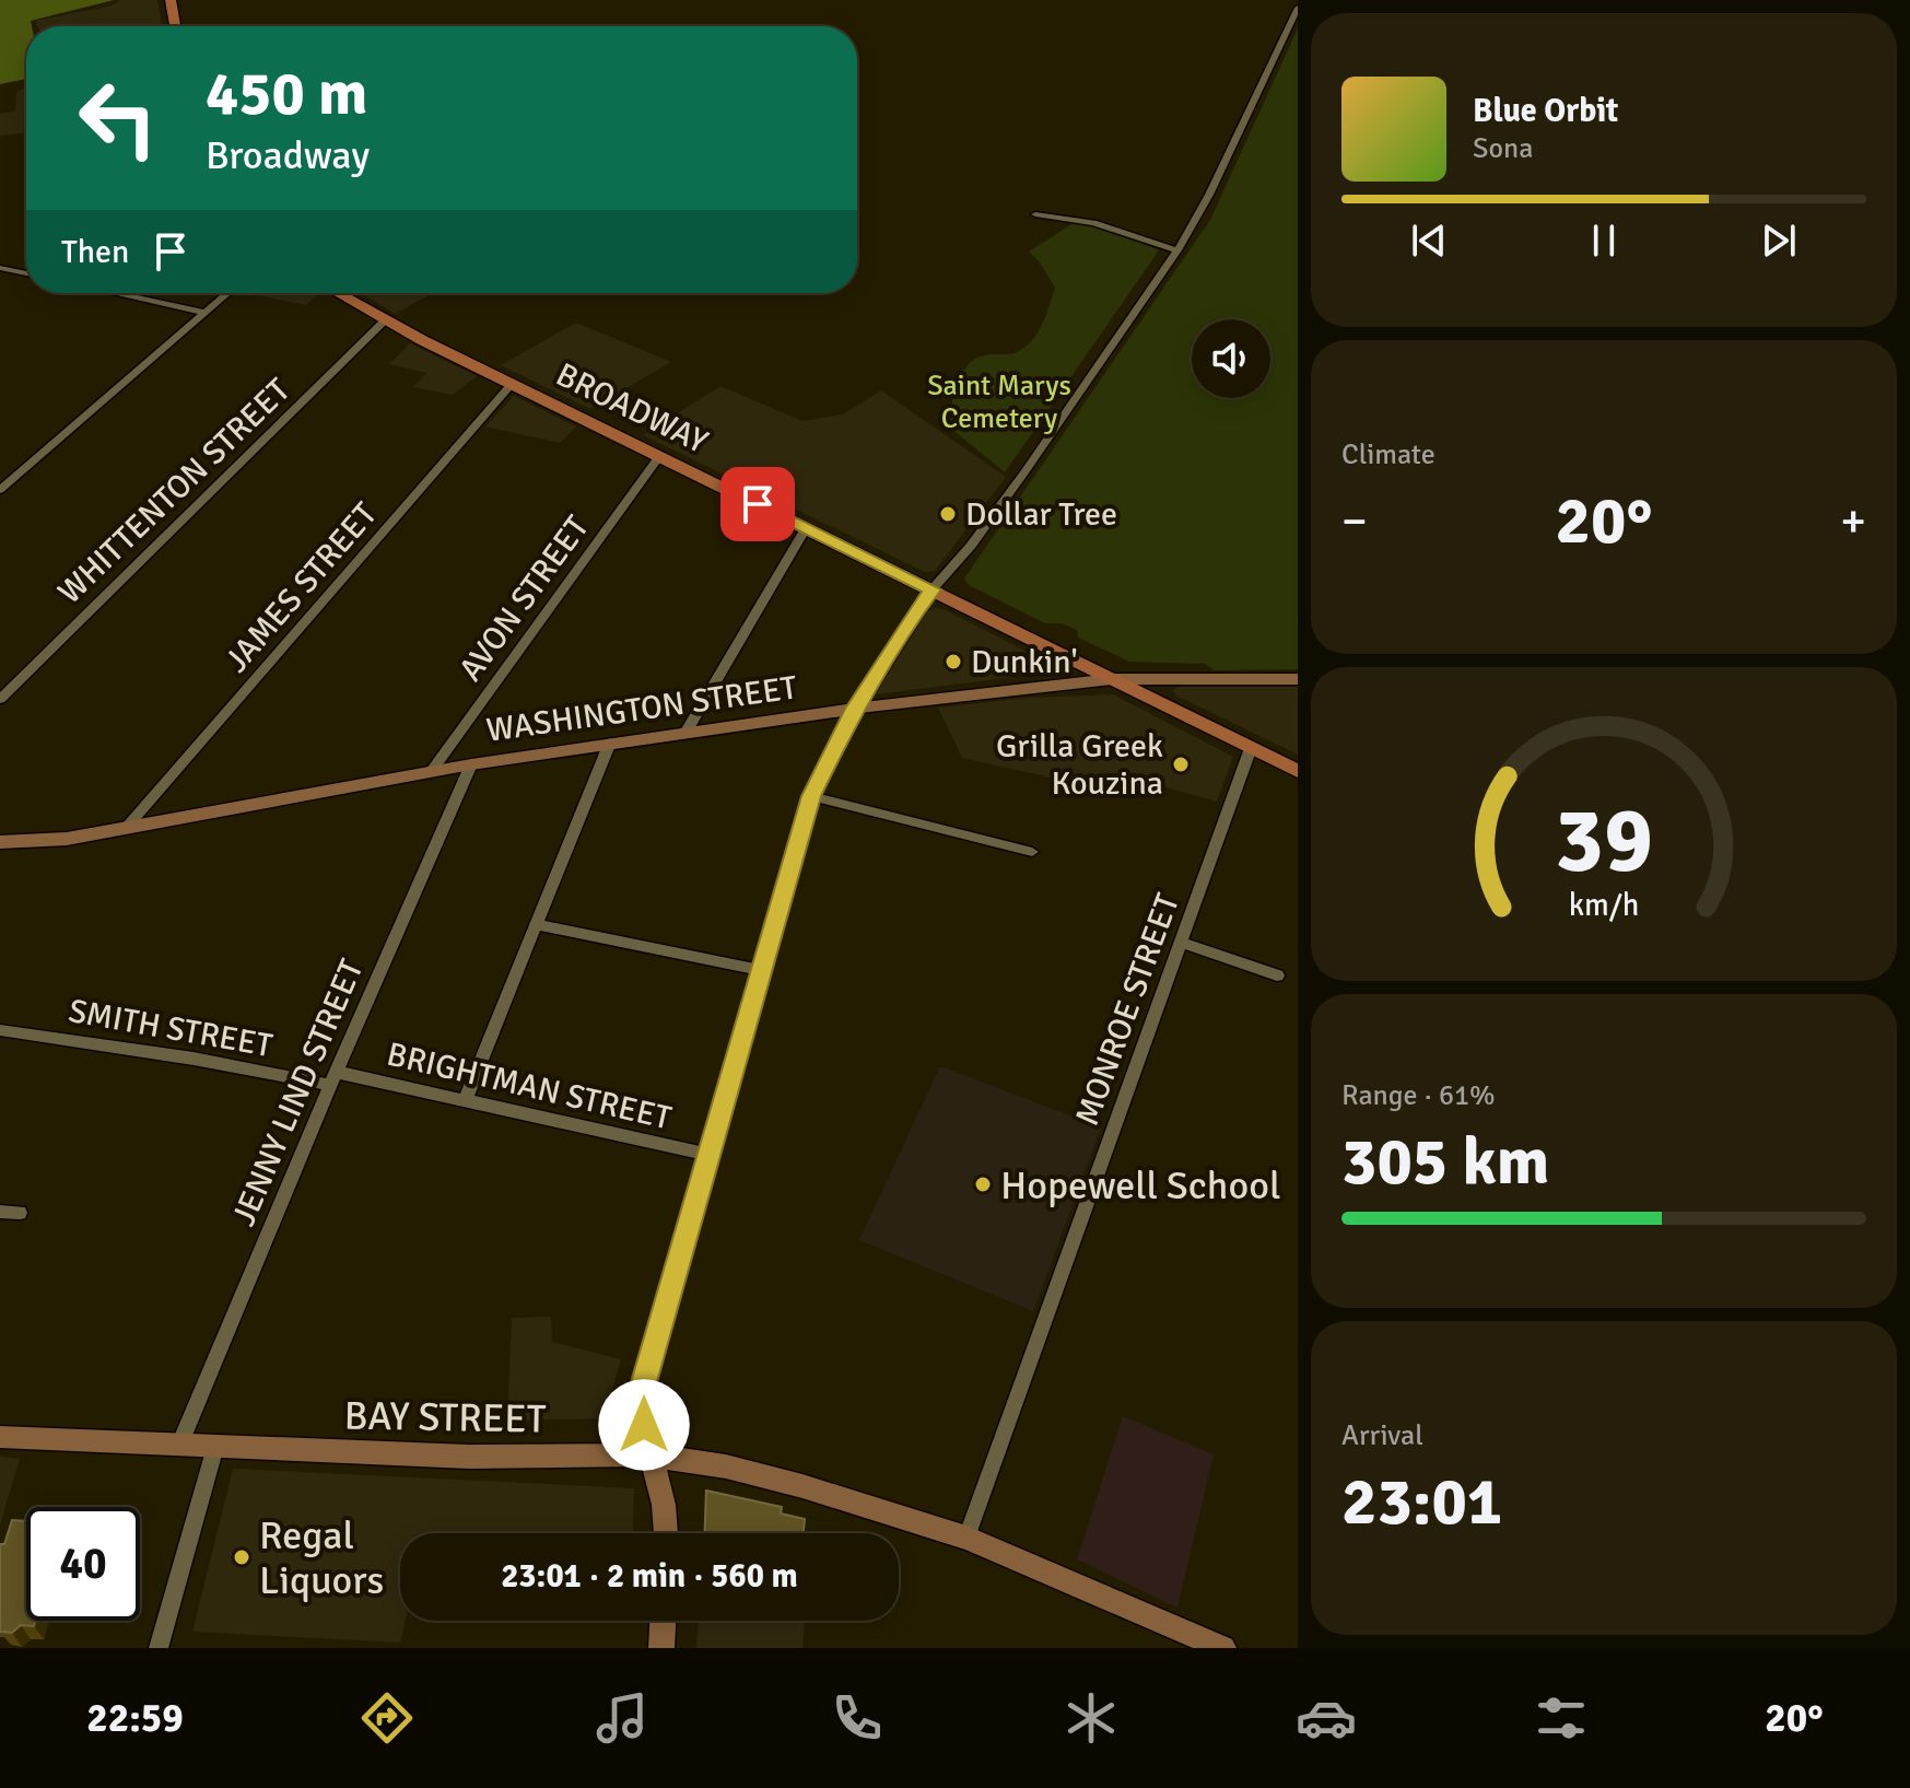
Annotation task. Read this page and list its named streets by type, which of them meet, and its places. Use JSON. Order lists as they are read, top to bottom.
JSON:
{
  "streets": {
    "main road": ["BROADWAY"],
    "street": [
      "WHITTENTON STREET",
      "JAMES STREET",
      "AVON STREET",
      "WASHINGTON STREET",
      "MONROE STREET",
      "SMITH STREET",
      "BRIGHTMAN STREET",
      "JENNY LIND STREET",
      "BAY STREET"
    ]
  },
  "crossings": [
    ["BROADWAY", "WHITTENTON STREET"],
    ["BROADWAY", "JAMES STREET"],
    ["BROADWAY", "AVON STREET"],
    ["BROADWAY", "WASHINGTON STREET"],
    ["BROADWAY", "MONROE STREET"],
    ["JAMES STREET", "WASHINGTON STREET"],
    ["AVON STREET", "WASHINGTON STREET"],
    ["WASHINGTON STREET", "JENNY LIND STREET"],
    ["MONROE STREET", "BAY STREET"],
    ["SMITH STREET", "BRIGHTMAN STREET"],
    ["SMITH STREET", "JENNY LIND STREET"],
    ["BRIGHTMAN STREET", "JENNY LIND STREET"],
    ["JENNY LIND STREET", "BAY STREET"]
  ],
  "parks": ["Saint Marys Cemetery"],
  "places": [
    "Dollar Tree",
    "Dunkin'",
    "Grilla Greek Kouzina",
    "Hopewell School",
    "Regal Liquors"
  ],
  "page": {
    "turn": ["450 m", "Broadway"],
    "song": ["Blue Orbit", "Sona"],
    "then": "Then",
    "tile": [
      "Climate",
      ["Range · 61%", "305 km"],
      ["Arrival", "23:01"]
    ],
    "heat": ["−", "20°", "+"],
    "limit": "40",
    "trip": "23:01 · 2 min · 560 m",
    "tabs": ["22:59", "20°"],
    "gauge": ["39", "km/h"]
  }
}
